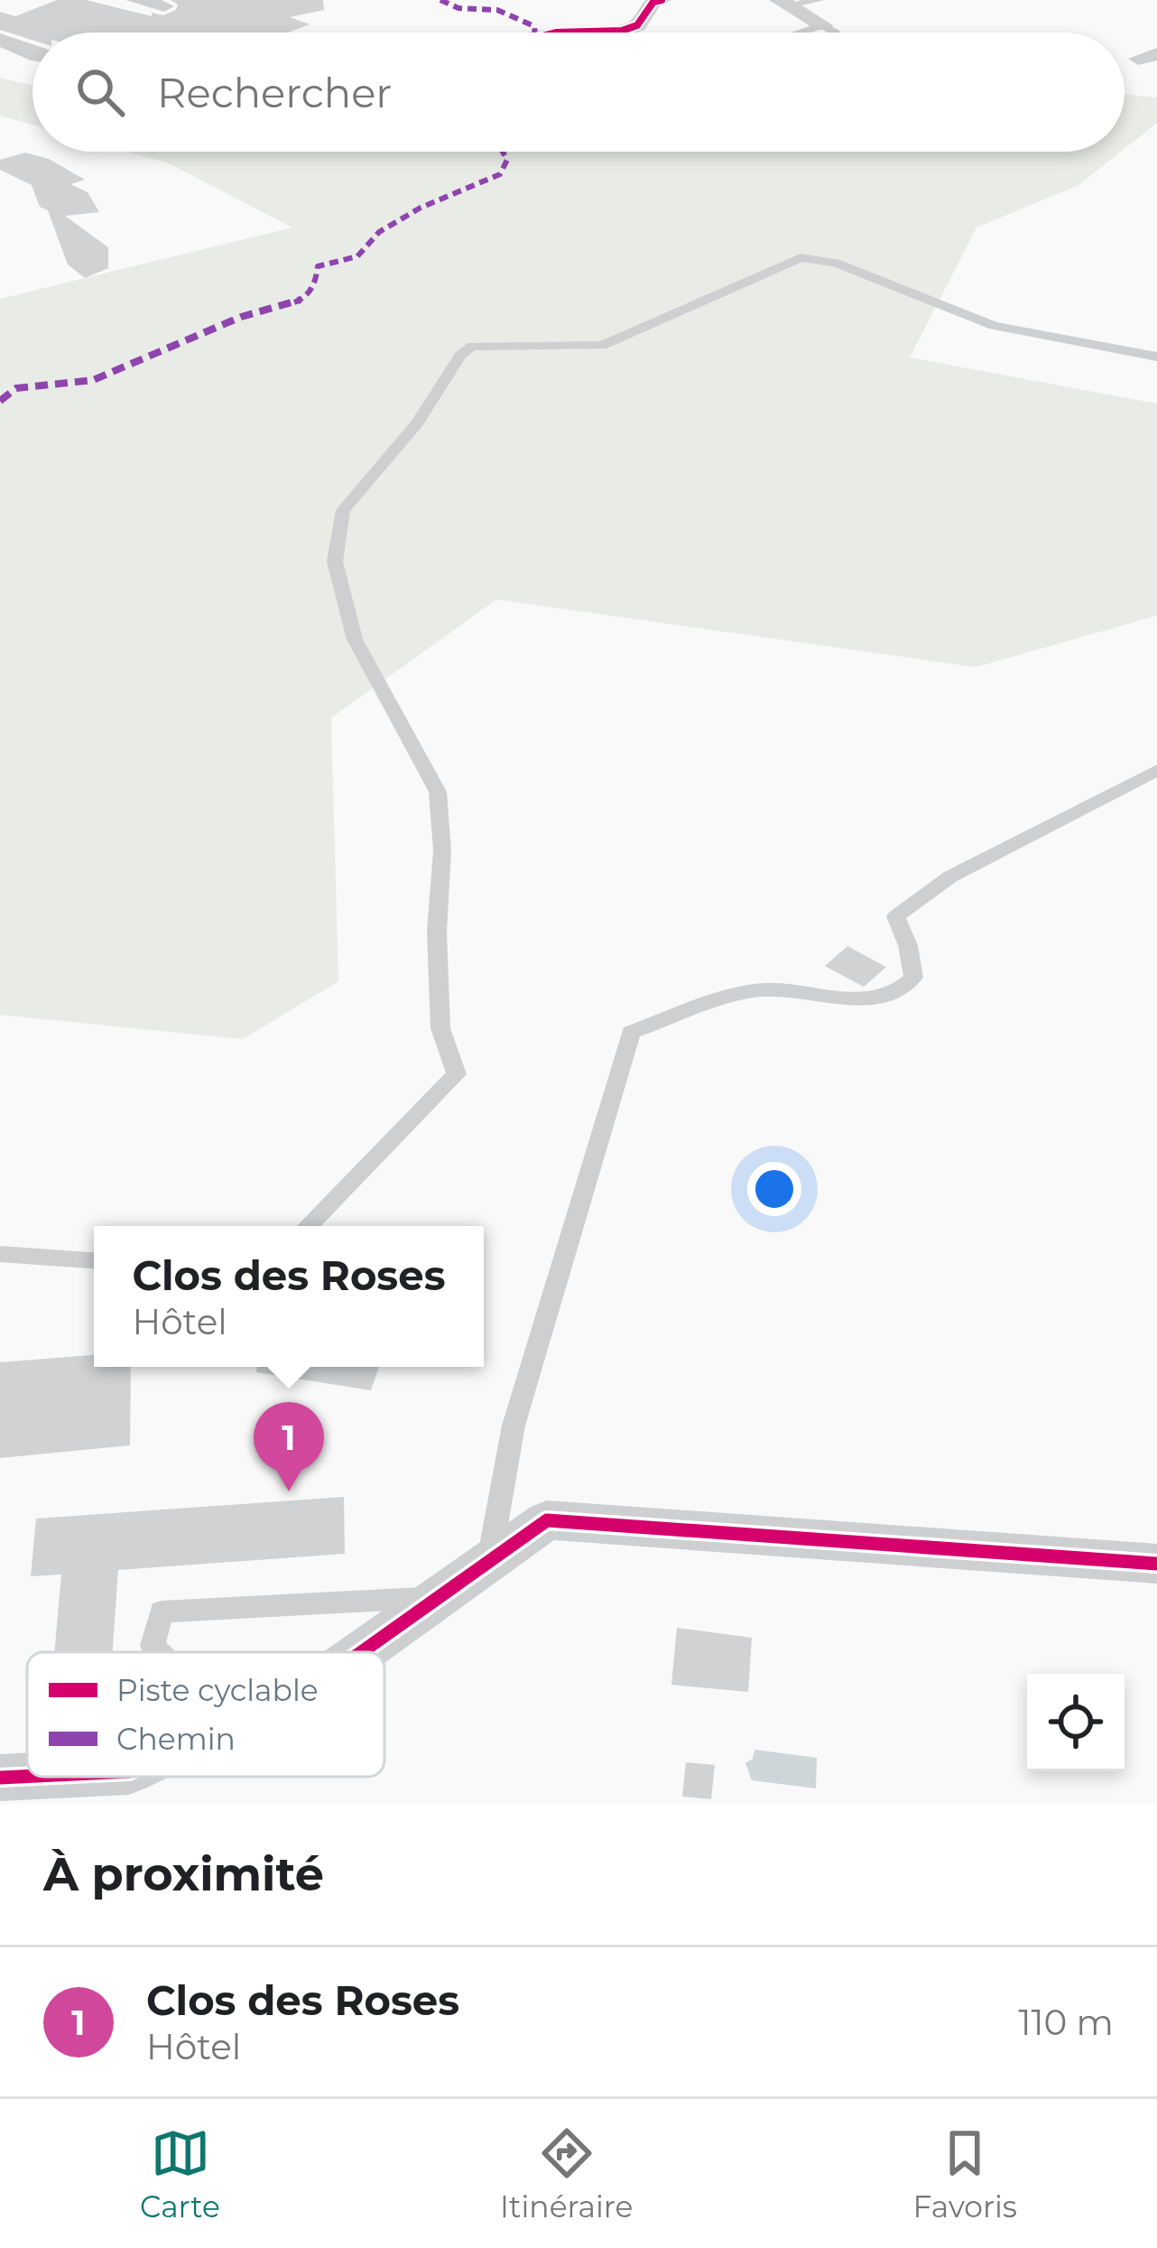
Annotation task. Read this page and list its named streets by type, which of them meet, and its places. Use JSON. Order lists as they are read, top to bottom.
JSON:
{
  "legend": ["Piste cyclable", "Chemin"],
  "page": {
    "search": "Rechercher",
    "popup": ["Clos des Roses", "Hôtel"],
    "pins": "1",
    "heading": "À proximité",
    "list": [
      {
        "mark": "1",
        "name": "Clos des Roses",
        "note": "Hôtel",
        "value": "110 m"
      }
    ],
    "nav": ["Carte", "Itinéraire", "Favoris"]
  }
}
